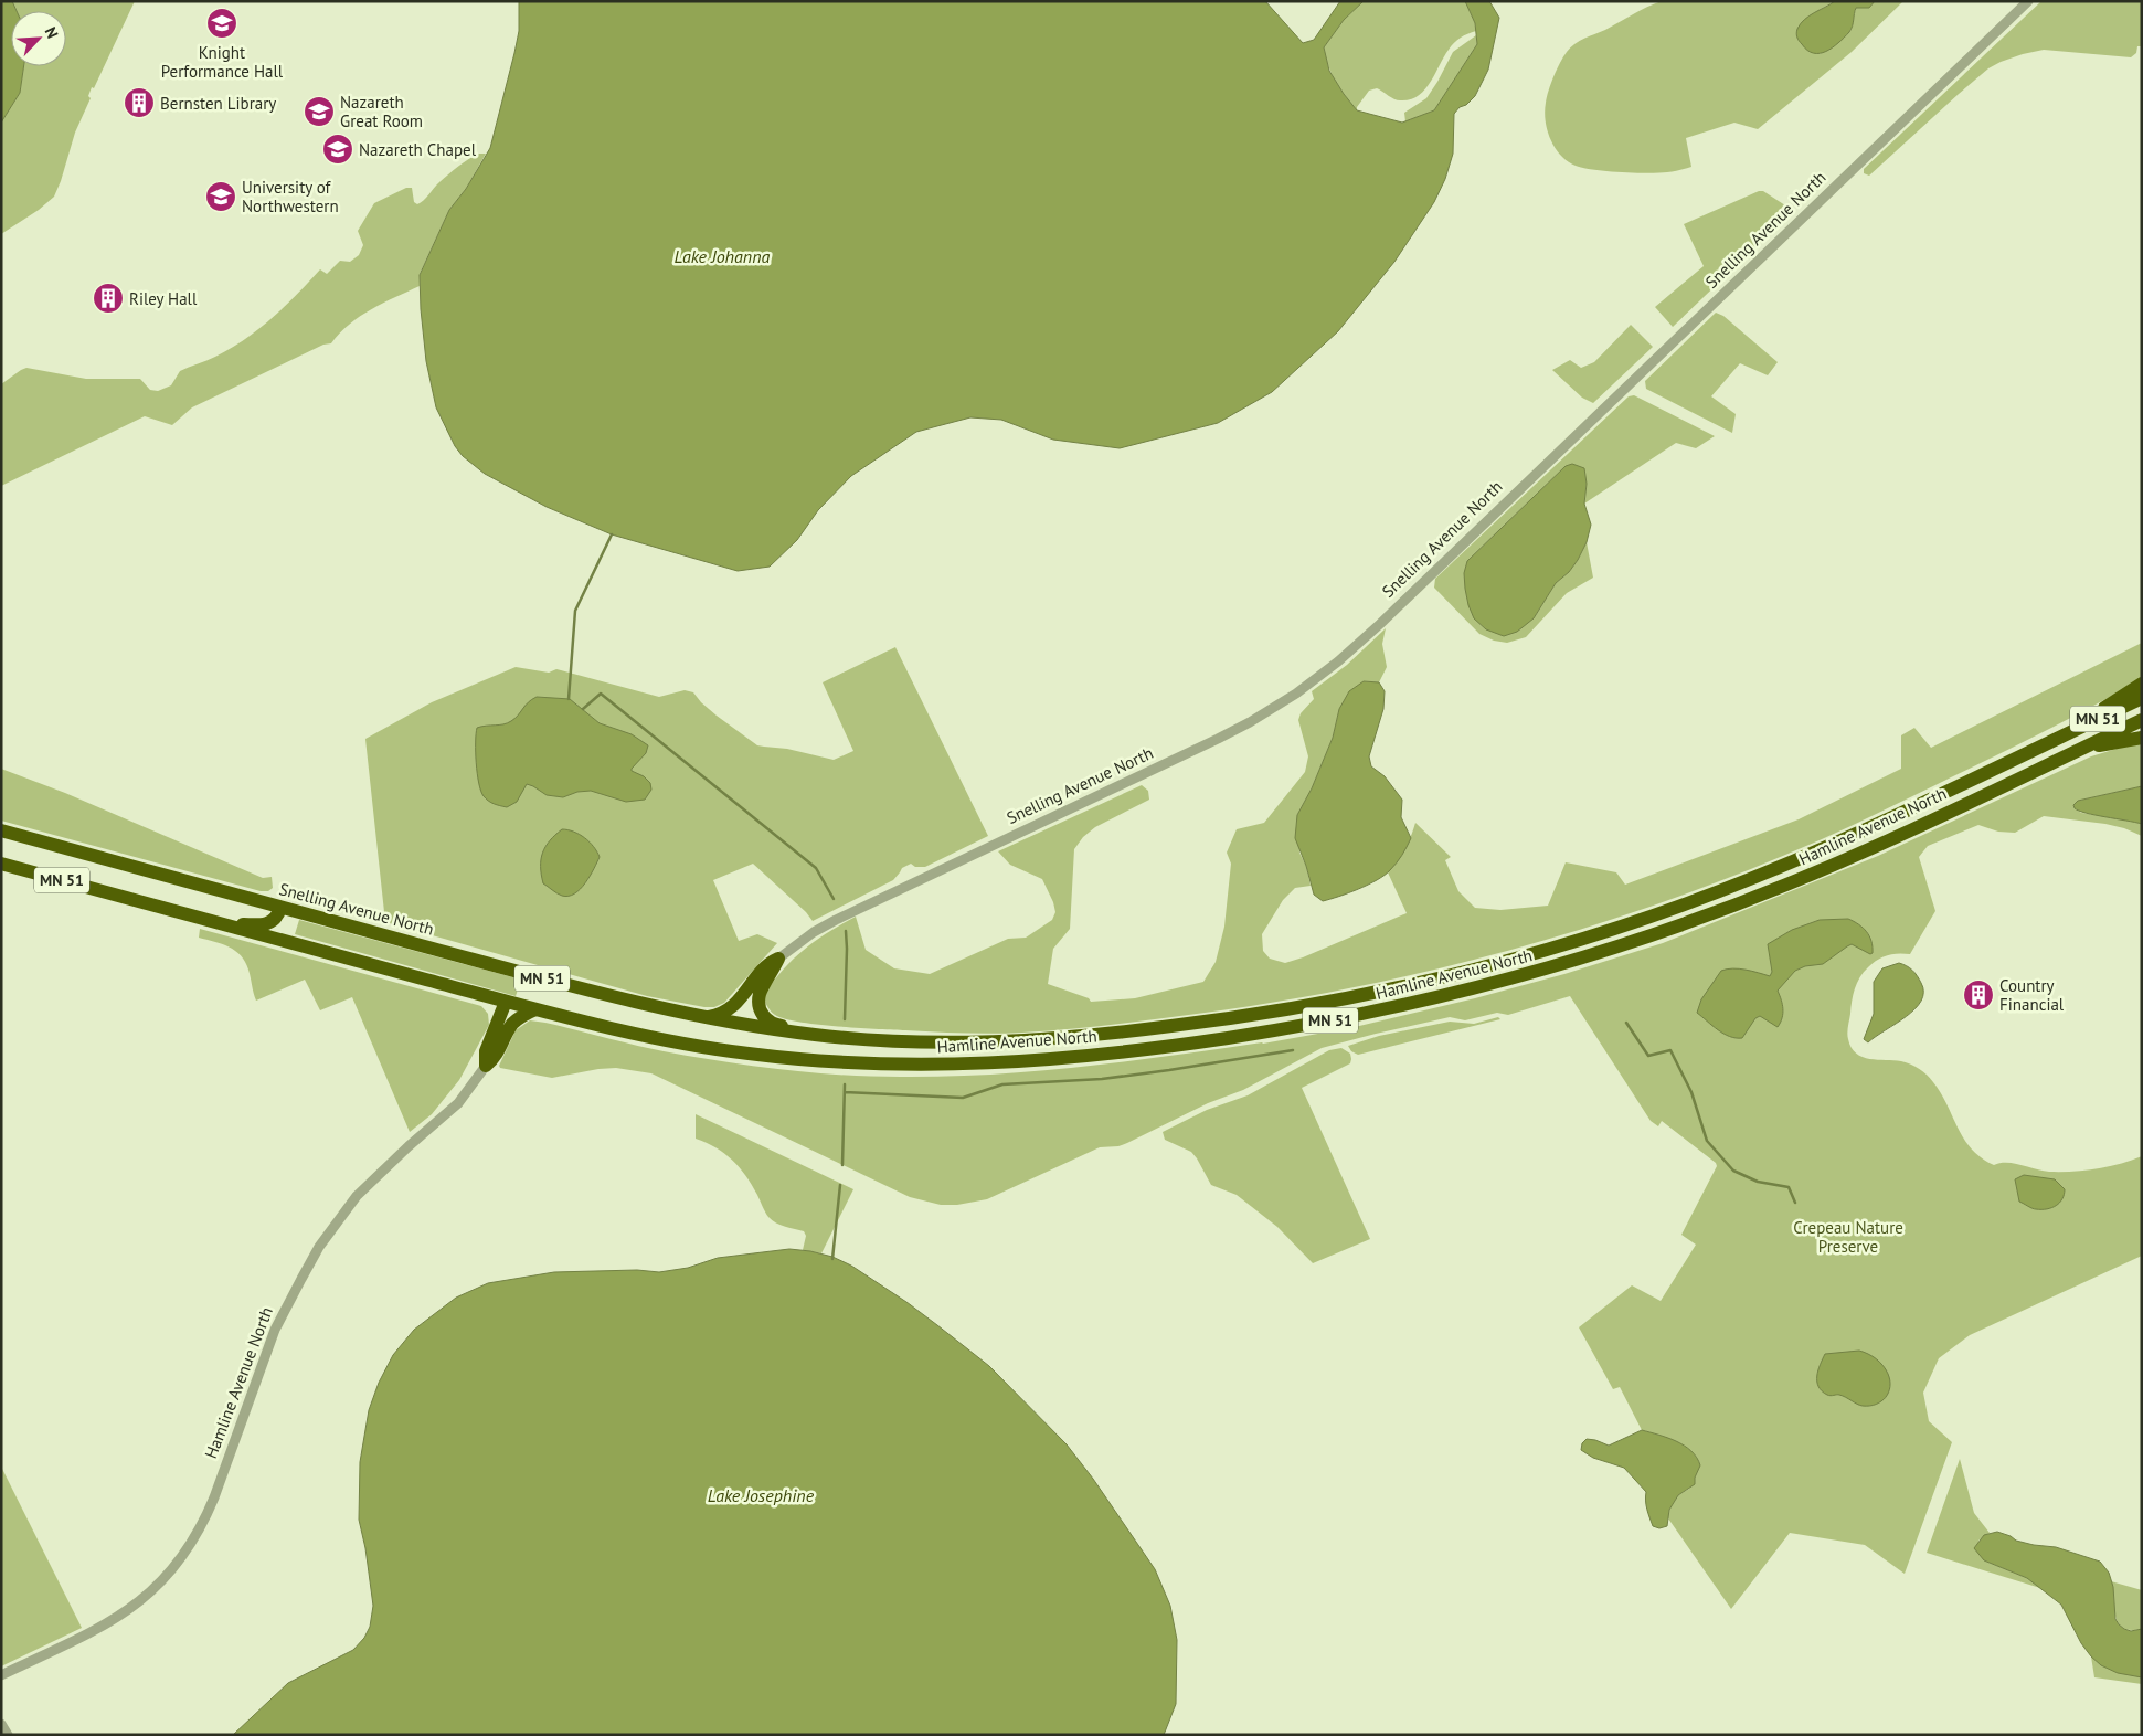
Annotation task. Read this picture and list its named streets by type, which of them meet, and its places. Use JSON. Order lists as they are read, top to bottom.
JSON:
{
  "streets": {
    "highway": ["Snelling Avenue North", "MN 51", "Hamline Avenue North"]
  },
  "crossings": [
    ["Snelling Avenue North", "Hamline Avenue North"],
    ["MN 51", "Hamline Avenue North"]
  ],
  "water": ["Lake Johanna", "Lake Josephine"],
  "parks": ["Crepeau Nature Preserve"],
  "places": {
    "school or university": [
      "Knight Performance Hall",
      "Nazareth Great Room",
      "Nazareth Chapel",
      "University of Northwestern"
    ],
    "building": ["Bernsten Library", "Riley Hall", "Country Financial"]
  },
  "north": "top right"
}
